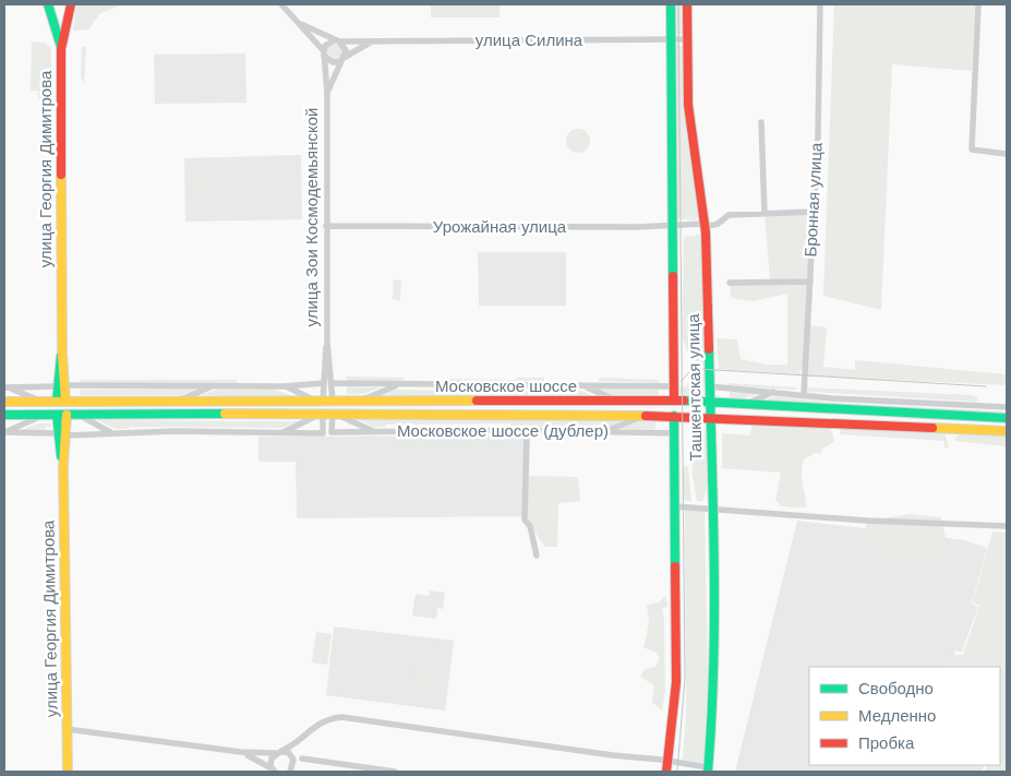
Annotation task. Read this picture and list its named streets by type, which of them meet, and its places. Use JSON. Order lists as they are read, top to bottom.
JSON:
{
  "streets": {
    "main road": [
      "улица Георгия Димитрова",
      "улица Зои Космодемьянской",
      "Московское шоссе",
      "Ташкентская улица"
    ],
    "street": [
      "улица Силина",
      "Бронная улица",
      "Урожайная улица",
      "Московское шоссе (дублер)"
    ]
  },
  "crossings": [
    ["улица Силина", "улица Зои Космодемьянской"],
    ["улица Силина", "Ташкентская улица"],
    ["улица Георгия Димитрова", "Московское шоссе"],
    ["улица Зои Космодемьянской", "Урожайная улица"],
    ["улица Зои Космодемьянской", "Московское шоссе"],
    ["улица Зои Космодемьянской", "Московское шоссе (дублер)"],
    ["Урожайная улица", "Ташкентская улица"],
    ["Московское шоссе", "Ташкентская улица"],
    ["Московское шоссе", "Московское шоссе (дублер)"],
    ["Ташкентская улица", "Московское шоссе (дублер)"]
  ],
  "legend": ["Свободно", "Медленно", "Пробка"]
}
